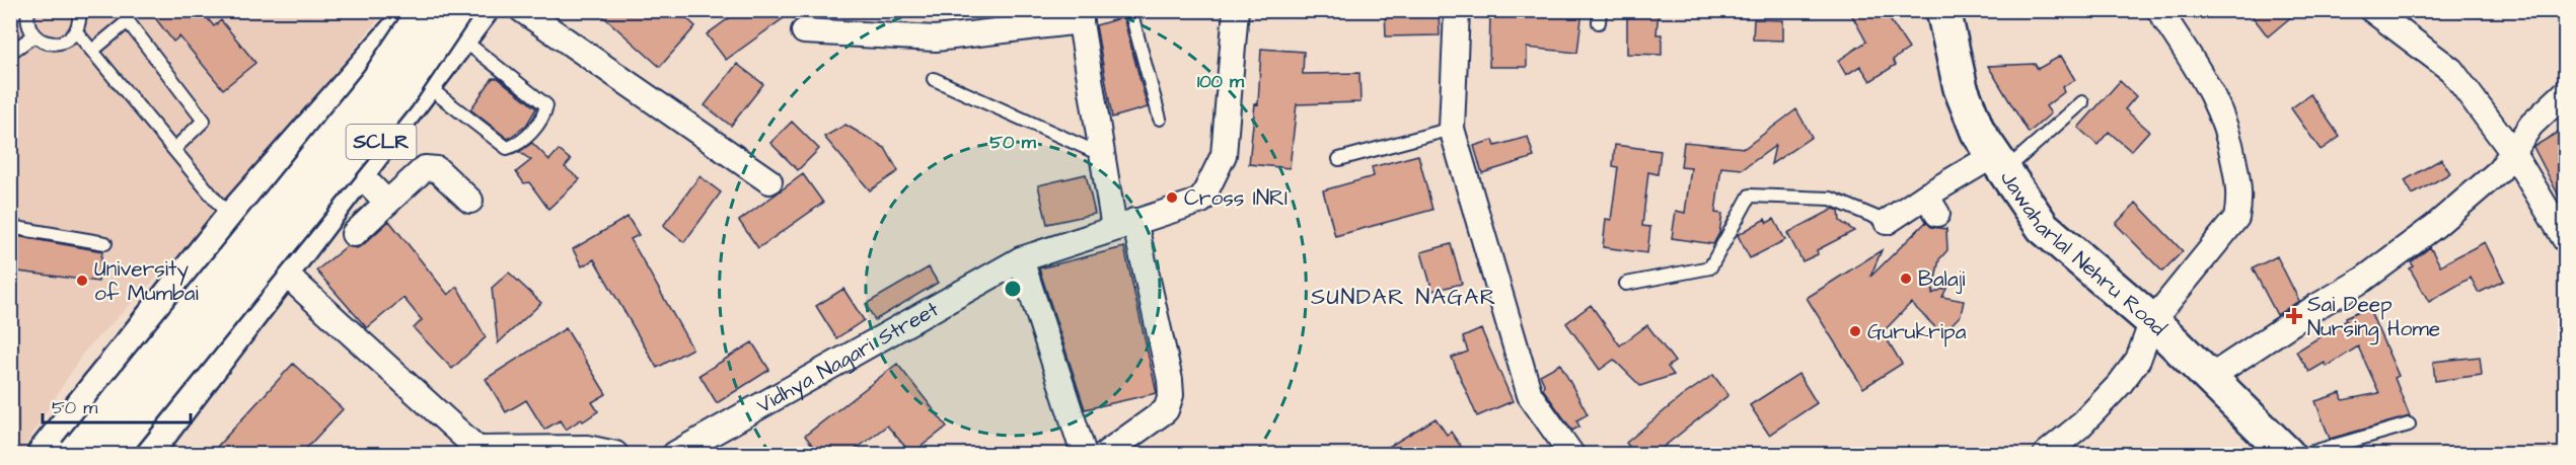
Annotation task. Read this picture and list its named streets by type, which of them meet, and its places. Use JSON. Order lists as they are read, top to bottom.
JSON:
{
  "streets": {
    "main road": ["SCLR", "Jawaharlal Nehru Road"],
    "street": ["Vidhya Nagari Street"]
  },
  "districts": ["SUNDAR NAGAR"],
  "places": {
    "other": [
      "Cross INRI",
      "Balaji",
      "University of Mumbai",
      "Gurukripa"
    ],
    "health": ["Sai Deep Nursing Home"]
  },
  "scale_bar": "50 m",
  "rings": ["100 m", "50 m"]
}
